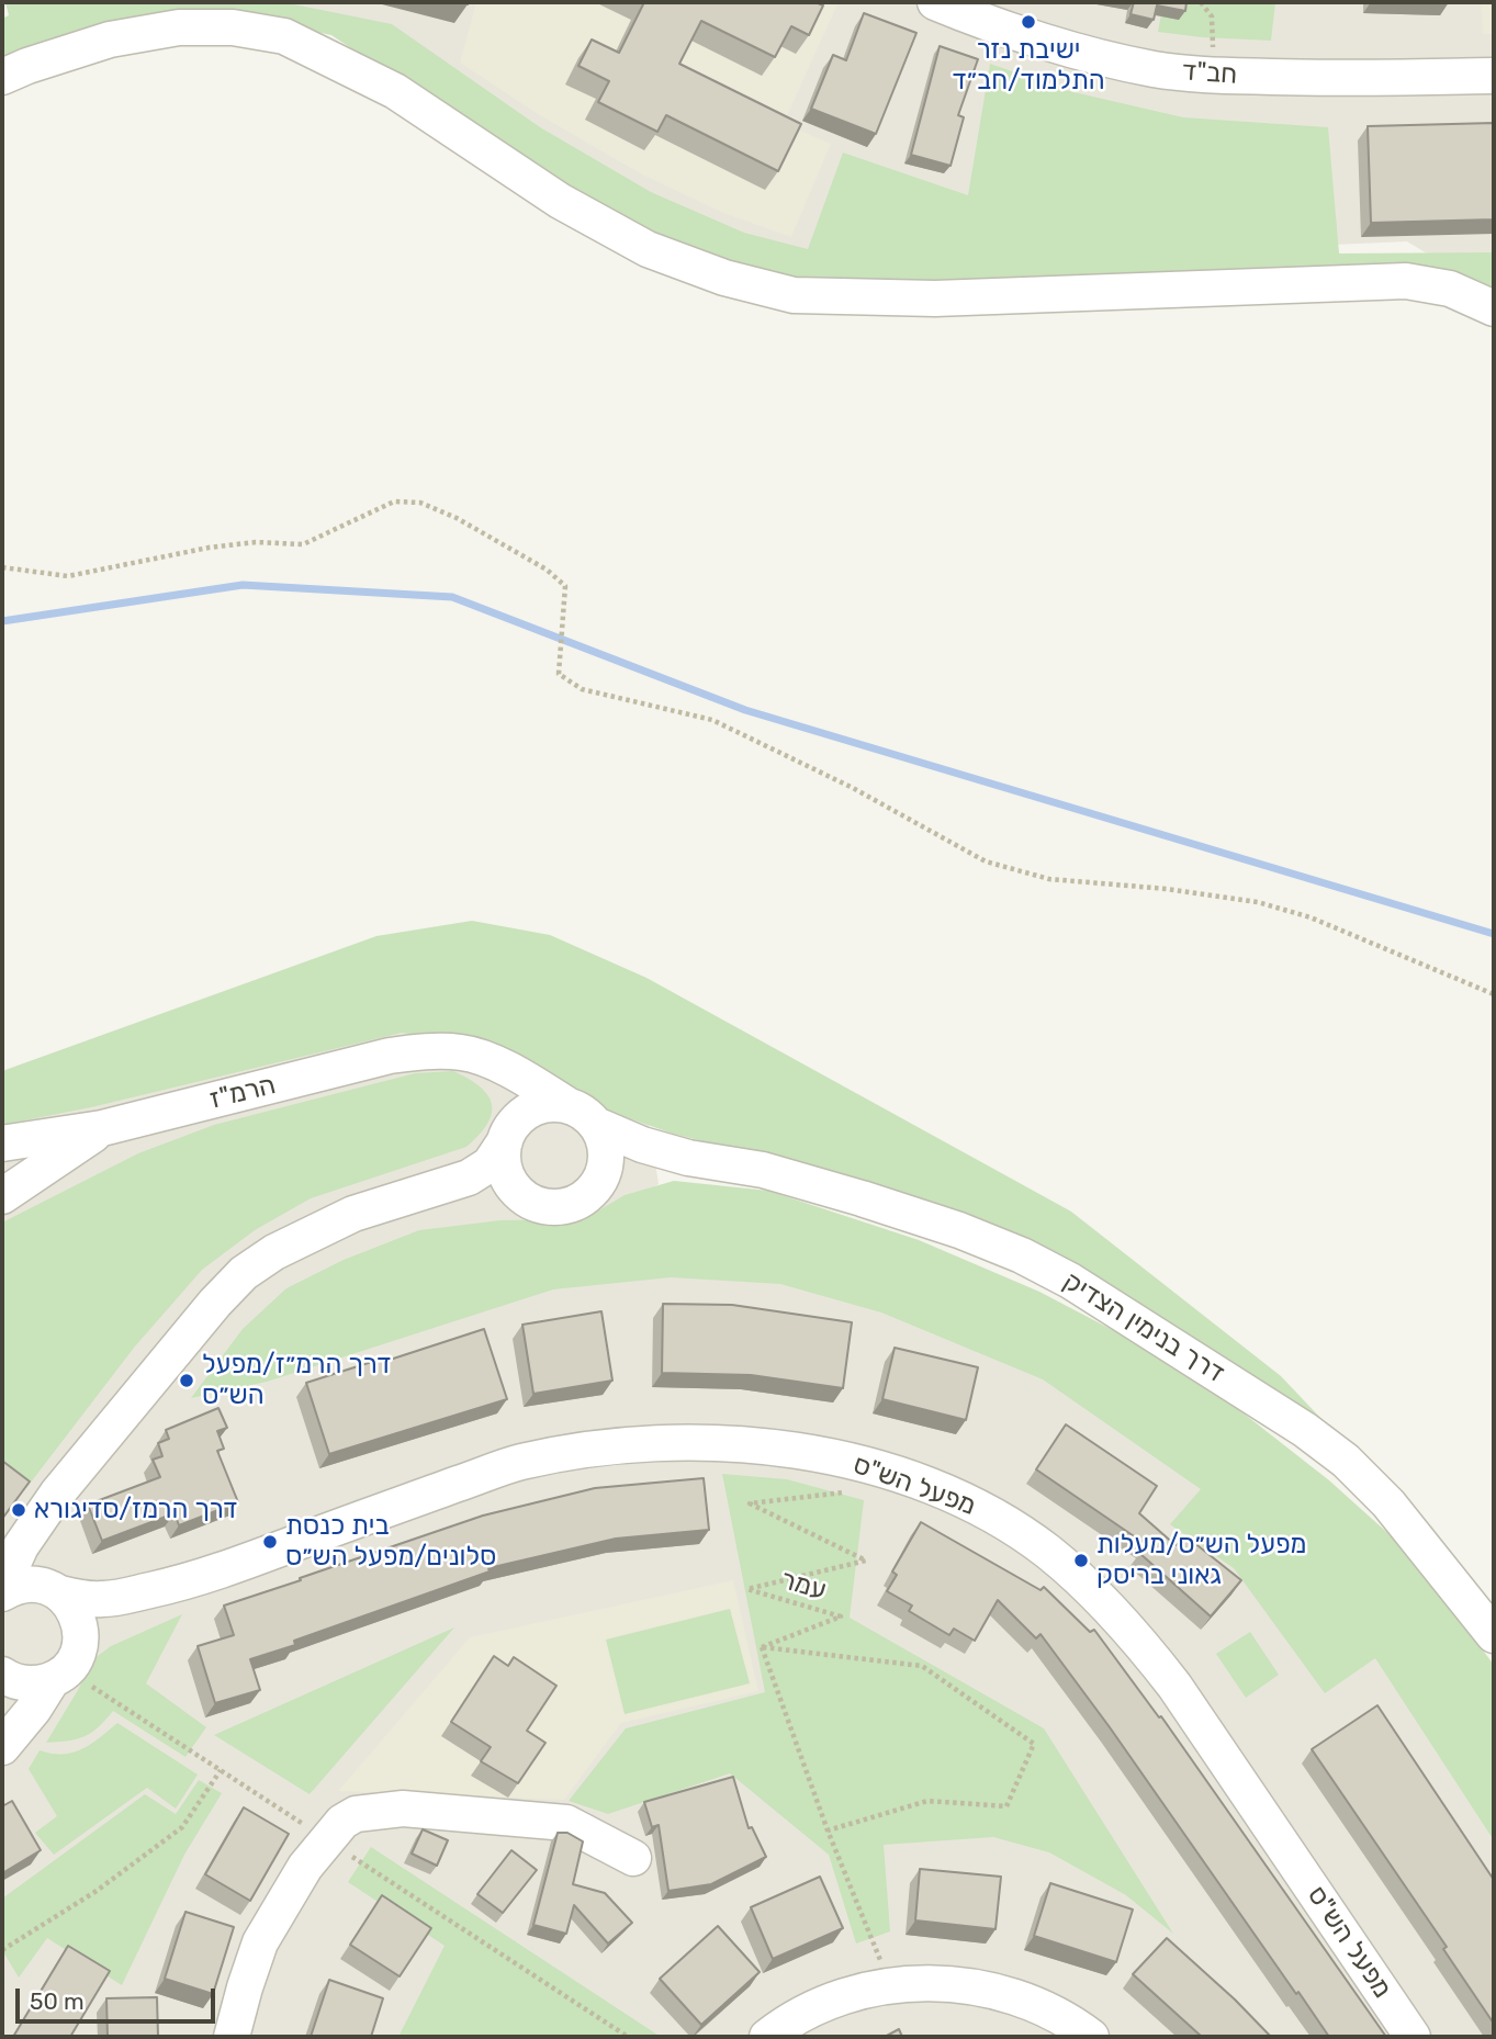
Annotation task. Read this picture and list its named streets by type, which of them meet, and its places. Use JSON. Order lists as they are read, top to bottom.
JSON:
{
  "streets": {
    "street": [
      "חב\"ד",
      "הרמ\"ז",
      "דרך בנימין הצדיק",
      "מפעל הש\"ס"
    ],
    "path": ["עמר"]
  },
  "crossings": [
    ["מפעל הש\"ס", "עמר"]
  ],
  "places": [
    "ישיבת נזר התלמוד/חב״ד",
    "דרך הרמ״ז/מפעל הש״ס",
    "דרך הרמז/סדיגורא",
    "בית כנסת סלונים/מפעל הש״ס",
    "מפעל הש״ס/מעלות גאוני בריסק"
  ],
  "scale_bar": "50 m"
}
